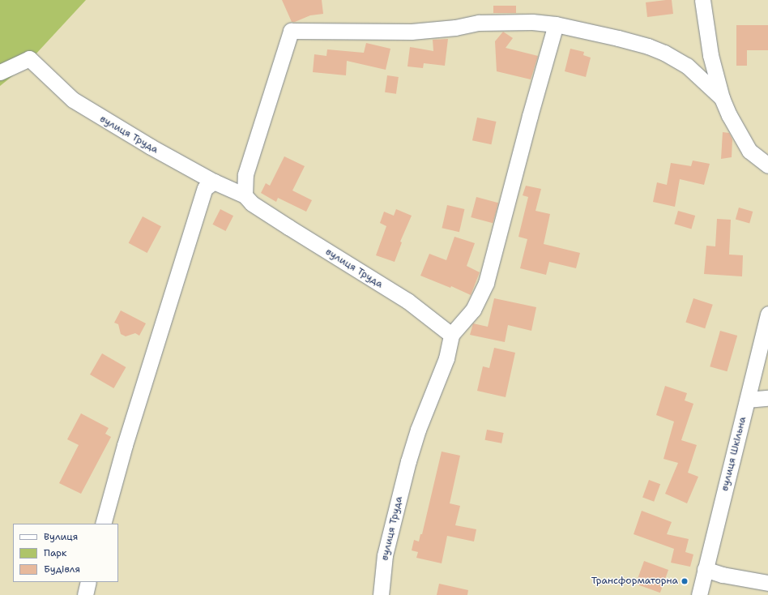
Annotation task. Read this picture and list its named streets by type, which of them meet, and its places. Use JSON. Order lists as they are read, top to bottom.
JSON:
{
  "streets": {
    "street": ["вулиця Труда", "вулиця Шкільна"]
  },
  "places": ["Трансформаторна"],
  "legend": ["Вулиця", "Парк", "Будівля"]
}
